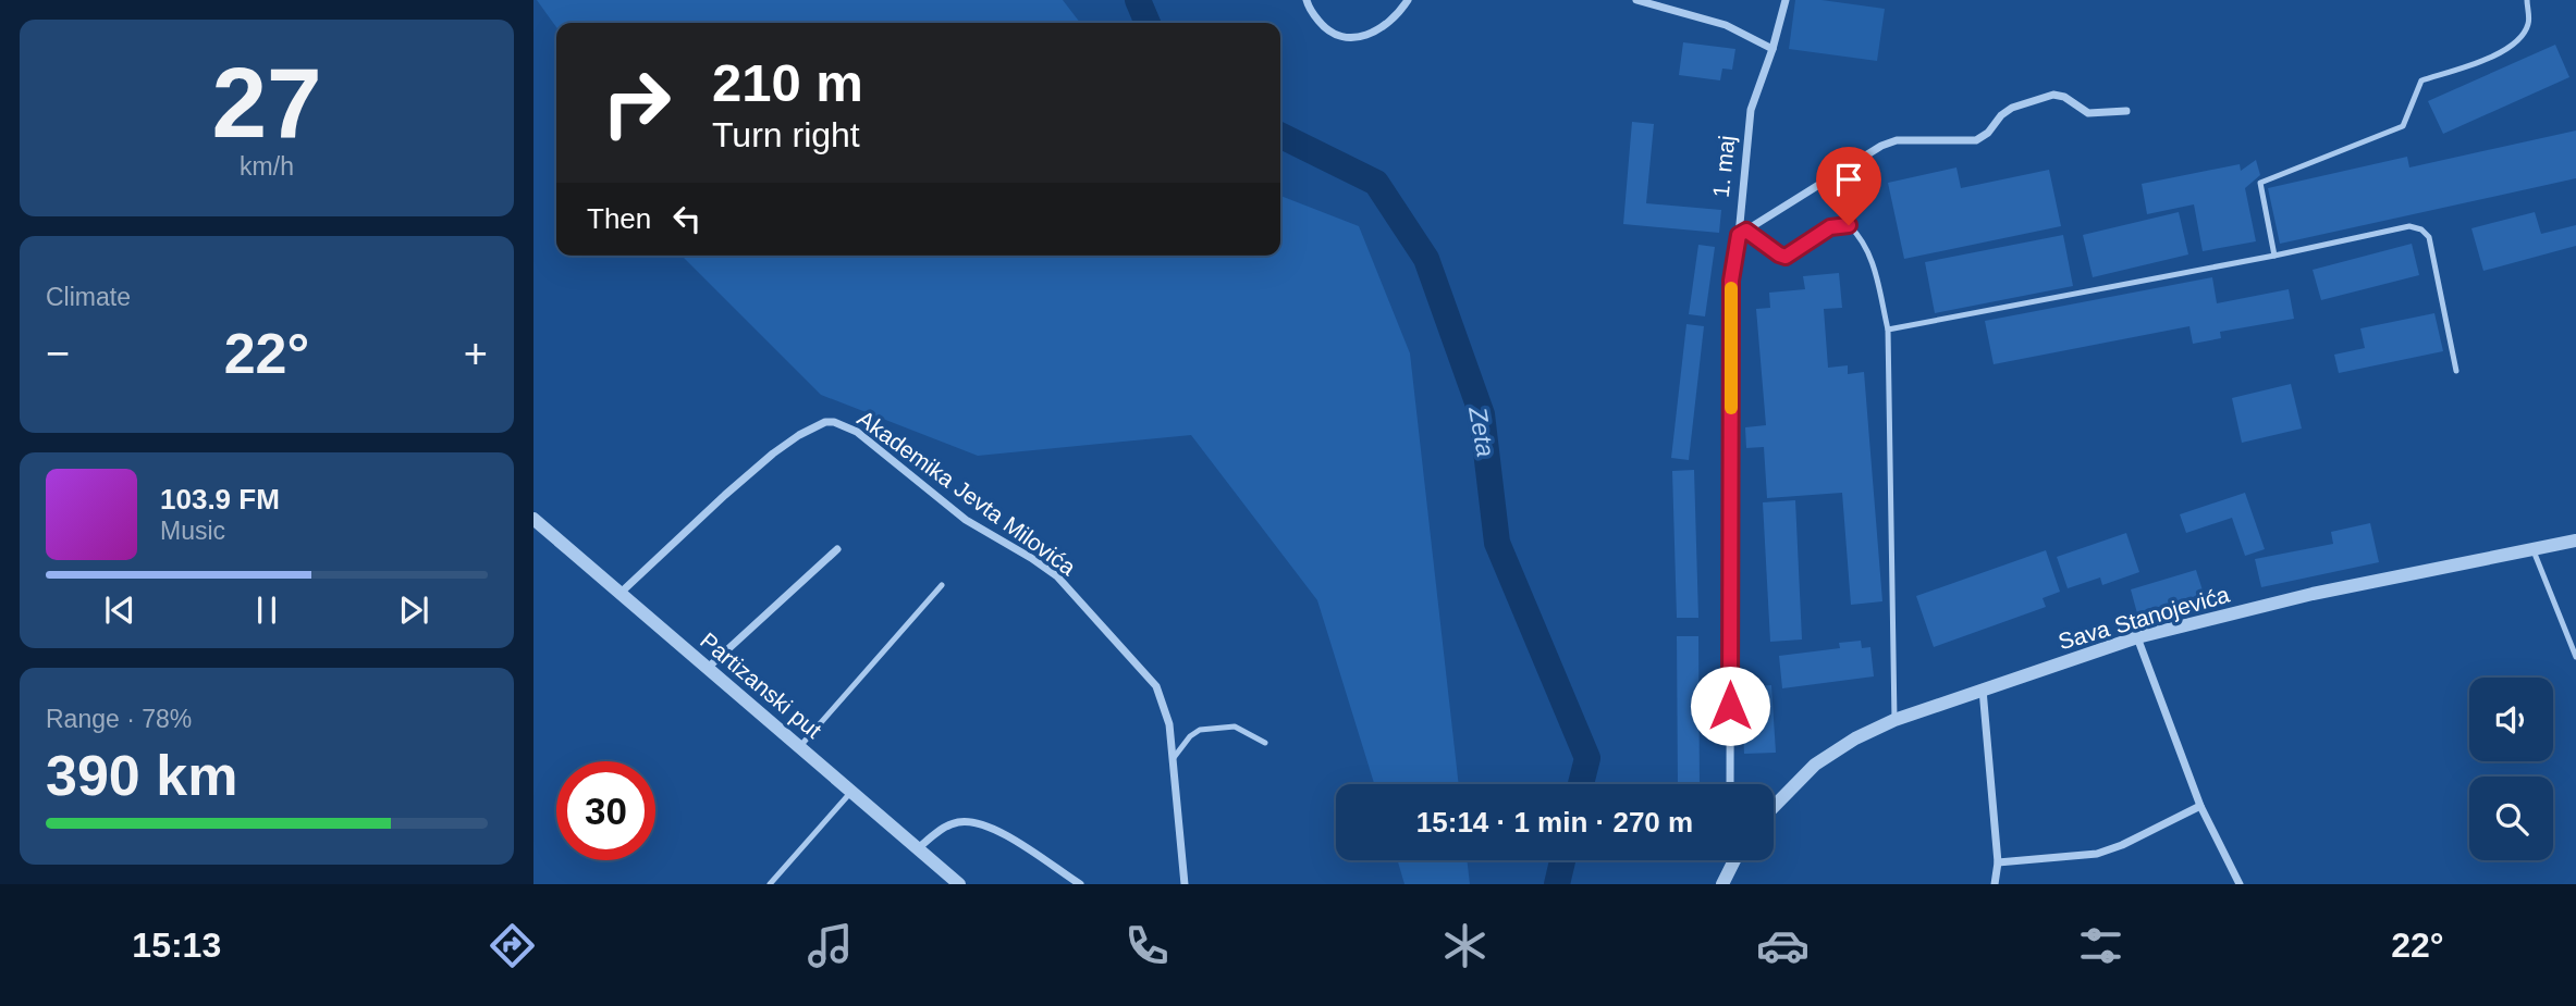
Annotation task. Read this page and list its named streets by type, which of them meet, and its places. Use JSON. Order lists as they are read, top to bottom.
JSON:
{
  "streets": {
    "street": [
      "1. maj",
      "Akademika Jevta Milovića",
      "Sava Stanojevića",
      "Partizanski put"
    ]
  },
  "crossings": [
    ["Akademika Jevta Milovića", "Partizanski put"]
  ],
  "water": ["Zeta"],
  "page": {
    "tile": [
      ["27", "km/h"],
      "Climate",
      ["Range · 78%", "390 km"]
    ],
    "turn": ["210 m", "Turn right"],
    "then": "Then",
    "heat": ["−", "22°", "+"],
    "song": ["103.9 FM", "Music"],
    "limit": "30",
    "trip": "15:14 · 1 min · 270 m",
    "tabs": ["15:13", "22°"]
  }
}
